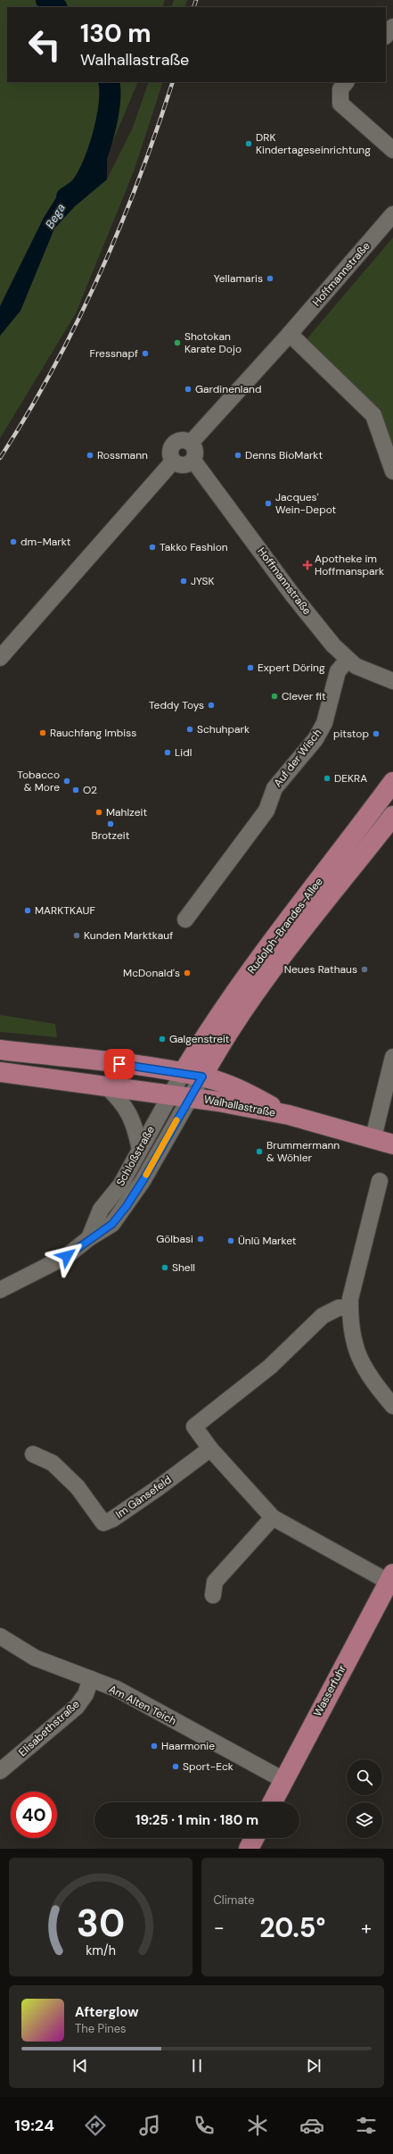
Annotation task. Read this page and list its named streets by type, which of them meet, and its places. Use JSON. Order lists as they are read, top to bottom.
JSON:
{
  "streets": {
    "main road": ["Rudolph-Brandes-Allee", "Walhallastraße", "Wasserfuhr"],
    "street": [
      "Hoffmannstraße",
      "Auf der Wisch",
      "Schloßstraße",
      "Im Gänsefeld",
      "Am Alten Teich",
      "Elisabethstraße"
    ]
  },
  "crossings": [
    ["Hoffmannstraße", "Auf der Wisch"],
    ["Rudolph-Brandes-Allee", "Walhallastraße"],
    ["Rudolph-Brandes-Allee", "Schloßstraße"],
    ["Walhallastraße", "Schloßstraße"],
    ["Wasserfuhr", "Am Alten Teich"],
    ["Am Alten Teich", "Elisabethstraße"]
  ],
  "water": ["Bega"],
  "places": {
    "other": [
      "DRK Kindertageseinrichtung",
      "Yellamaris",
      "Shotokan Karate Dojo",
      "Fressnapf",
      "Gardinenland",
      "Rossmann",
      "Denns BioMarkt",
      "Jacques' Wein-Depot",
      "dm-Markt",
      "Takko Fashion",
      "JYSK",
      "Expert Döring",
      "Clever fit",
      "Teddy Toys",
      "Schuhpark",
      "Rauchfang Imbiss",
      "pitstop",
      "Lidl",
      "DEKRA",
      "Tobacco & More",
      "O2",
      "Mahlzeit",
      "Brotzeit",
      "MARKTKAUF",
      "Kunden Marktkauf",
      "Neues Rathaus",
      "McDonald's",
      "Galgenstreit",
      "Brummermann & Wöhler",
      "Gölbasi",
      "Ünlü Market",
      "Shell",
      "Haarmonie",
      "Sport-Eck"
    ],
    "health": ["Apotheke im Hoffmanspark"]
  },
  "page": {
    "turn": ["130 m", "Walhallastraße"],
    "limit": "40",
    "trip": "19:25 · 1 min · 180 m",
    "tile": "Climate",
    "heat": ["−", "20.5°", "+"],
    "song": ["Afterglow", "The Pines"],
    "tabs": "19:24",
    "gauge": ["30", "km/h"]
  }
}
